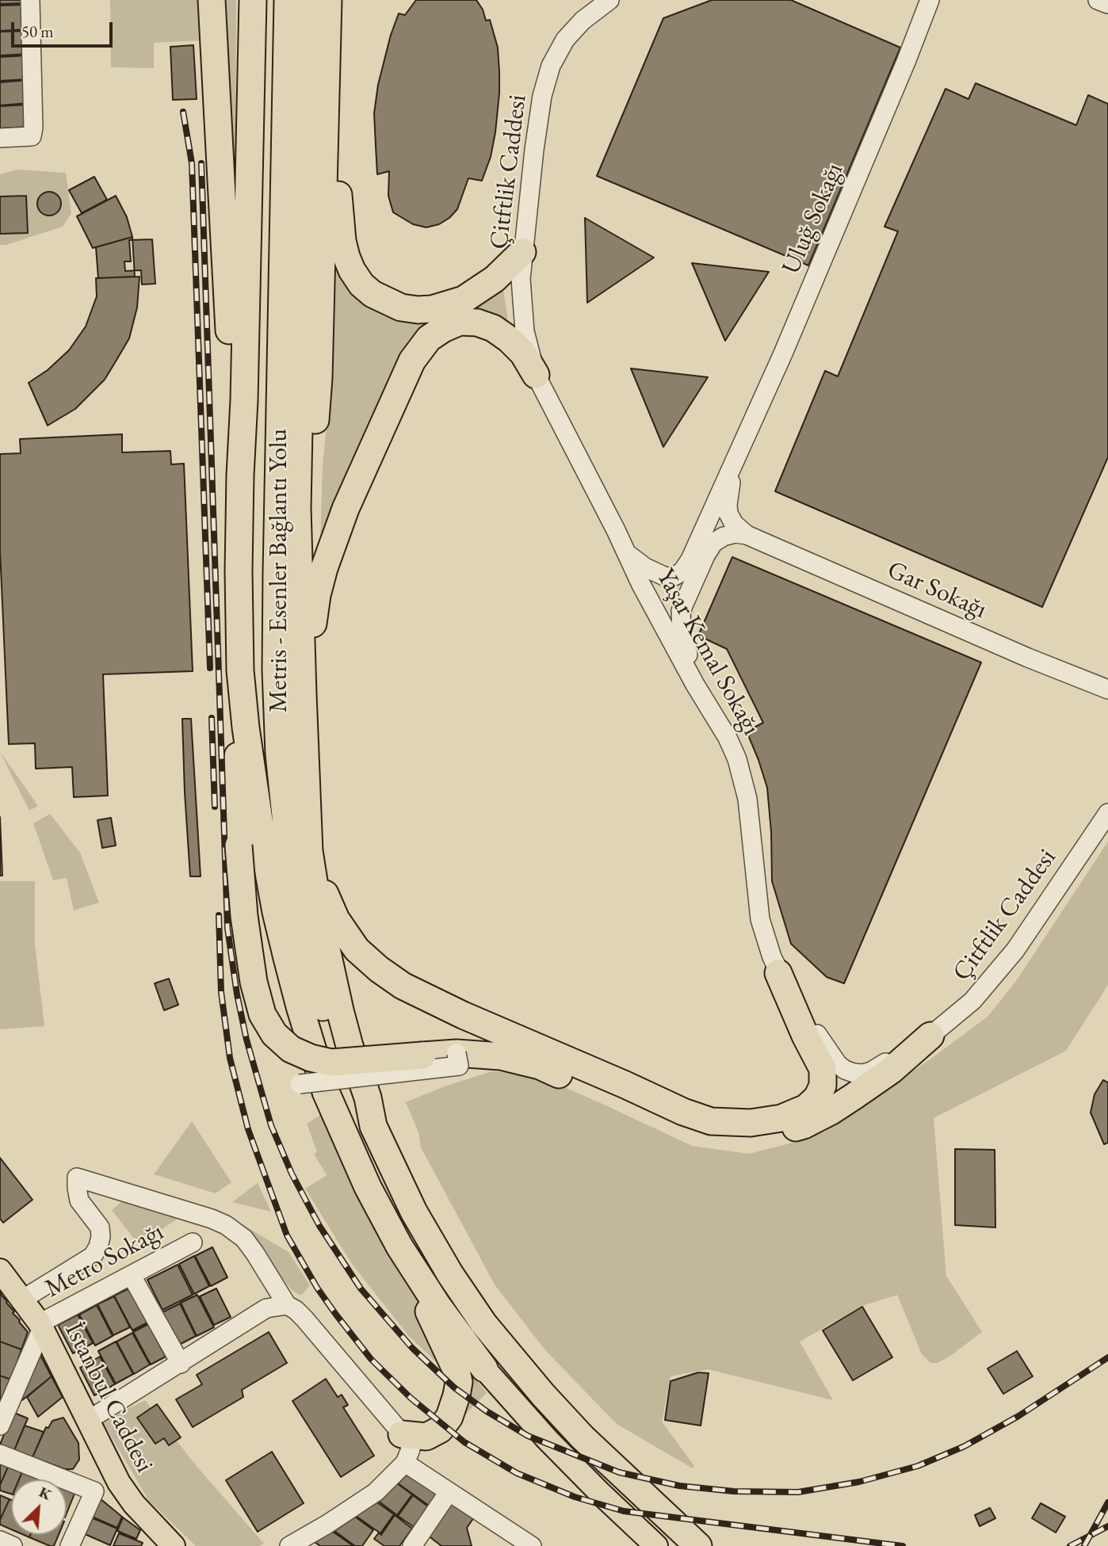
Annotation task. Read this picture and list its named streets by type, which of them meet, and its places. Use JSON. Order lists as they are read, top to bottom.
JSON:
{
  "streets": {
    "highway": ["Metris - Esenler Bağlantı Yolu"],
    "main road": ["İstanbul Caddesi"],
    "street": [
      "Çitftlik Caddesi",
      "Uluğ Sokağı",
      "Gar Sokağı",
      "Yaşar Kemal Sokağı",
      "Metro Sokağı"
    ]
  },
  "crossings": [
    ["Çitftlik Caddesi", "Yaşar Kemal Sokağı"],
    ["Metro Sokağı", "İstanbul Caddesi"]
  ],
  "scale_bar": "50 m",
  "north": "top right"
}
